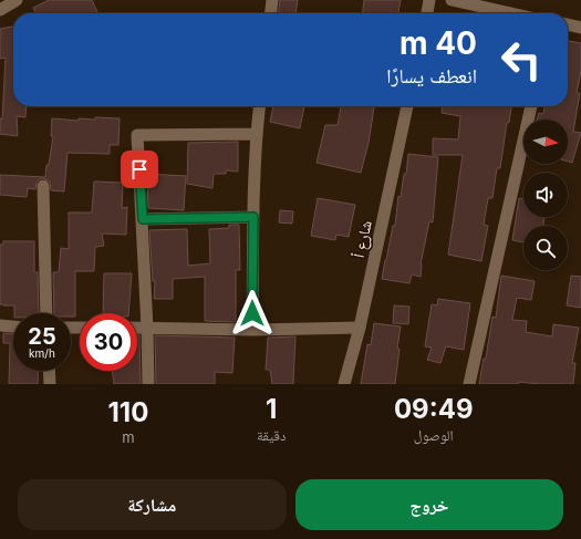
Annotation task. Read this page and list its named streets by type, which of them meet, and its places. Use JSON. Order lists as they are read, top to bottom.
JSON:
{
  "streets": {
    "street": ["شارع أ"]
  },
  "north": "right",
  "page": {
    "turn": ["40 m", "انعطف يسارًا"],
    "speed": "25 km/h",
    "limit": "30",
    "eta": [
      "09:49",
      "الوصول",
      "1",
      "دقيقة",
      "110",
      "m"
    ],
    "buttons": ["خروج", "مشاركة"]
  }
}
